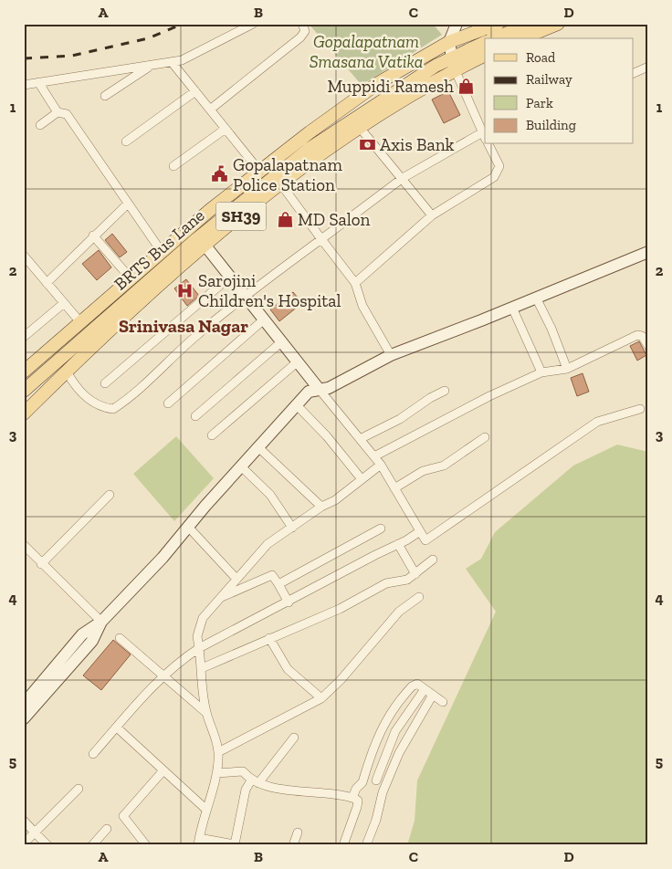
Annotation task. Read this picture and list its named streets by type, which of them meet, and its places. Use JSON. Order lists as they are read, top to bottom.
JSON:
{
  "streets": {
    "main road": ["SH39", "BRTS Bus Lane"]
  },
  "districts": ["Srinivasa Nagar"],
  "parks": ["Gopalapatnam Smasana Vatika"],
  "places": {
    "shop": ["Muppidi Ramesh", "MD Salon"],
    "bank": ["Axis Bank"],
    "public building": ["Gopalapatnam Police Station"],
    "hospital": ["Sarojini Children's Hospital"]
  },
  "legend": [
    "Road",
    "Railway",
    "Park",
    "Building"
  ],
  "grid": {
    "columns": [
      "A",
      "B",
      "C",
      "D"
    ],
    "rows": [
      "1",
      "2",
      "3",
      "4",
      "5"
    ]
  }
}
